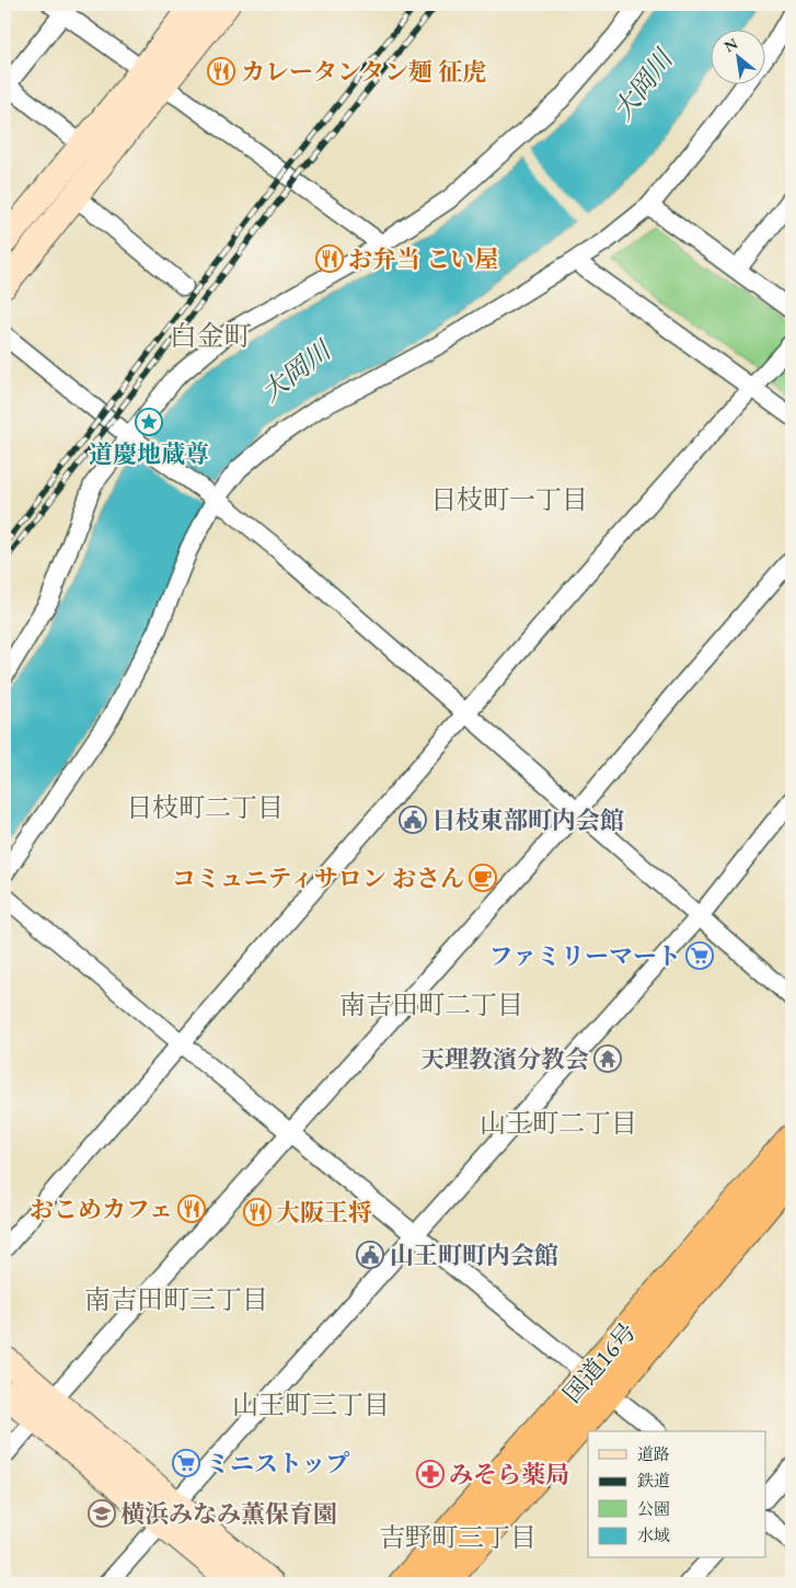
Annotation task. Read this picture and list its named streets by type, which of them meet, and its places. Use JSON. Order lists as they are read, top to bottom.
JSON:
{
  "streets": {
    "highway": ["国道16号"]
  },
  "districts": [
    "白金町",
    "日枝町一丁目",
    "日枝町二丁目",
    "南吉田町二丁目",
    "山王町二丁目",
    "南吉田町三丁目",
    "山王町三丁目",
    "吉野町三丁目"
  ],
  "water": ["大岡川"],
  "places": {
    "restaurant": [
      "カレータンタン麺 征虎",
      "お弁当 こい屋",
      "おこめカフェ",
      "大阪王将"
    ],
    "place": ["道慶地蔵尊"],
    "public building": ["日枝東部町内会館", "山王町町内会館"],
    "cafe": ["コミュニティサロン おさん"],
    "supermarket": ["ファミリーマート", "ミニストップ"],
    "temple": ["天理教濱分教会"],
    "pharmacy": ["みそら薬局"],
    "school or university": ["横浜みなみ薫保育園"]
  },
  "legend": [
    "道路",
    "鉄道",
    "公園",
    "水域"
  ],
  "north": "top left"
}
